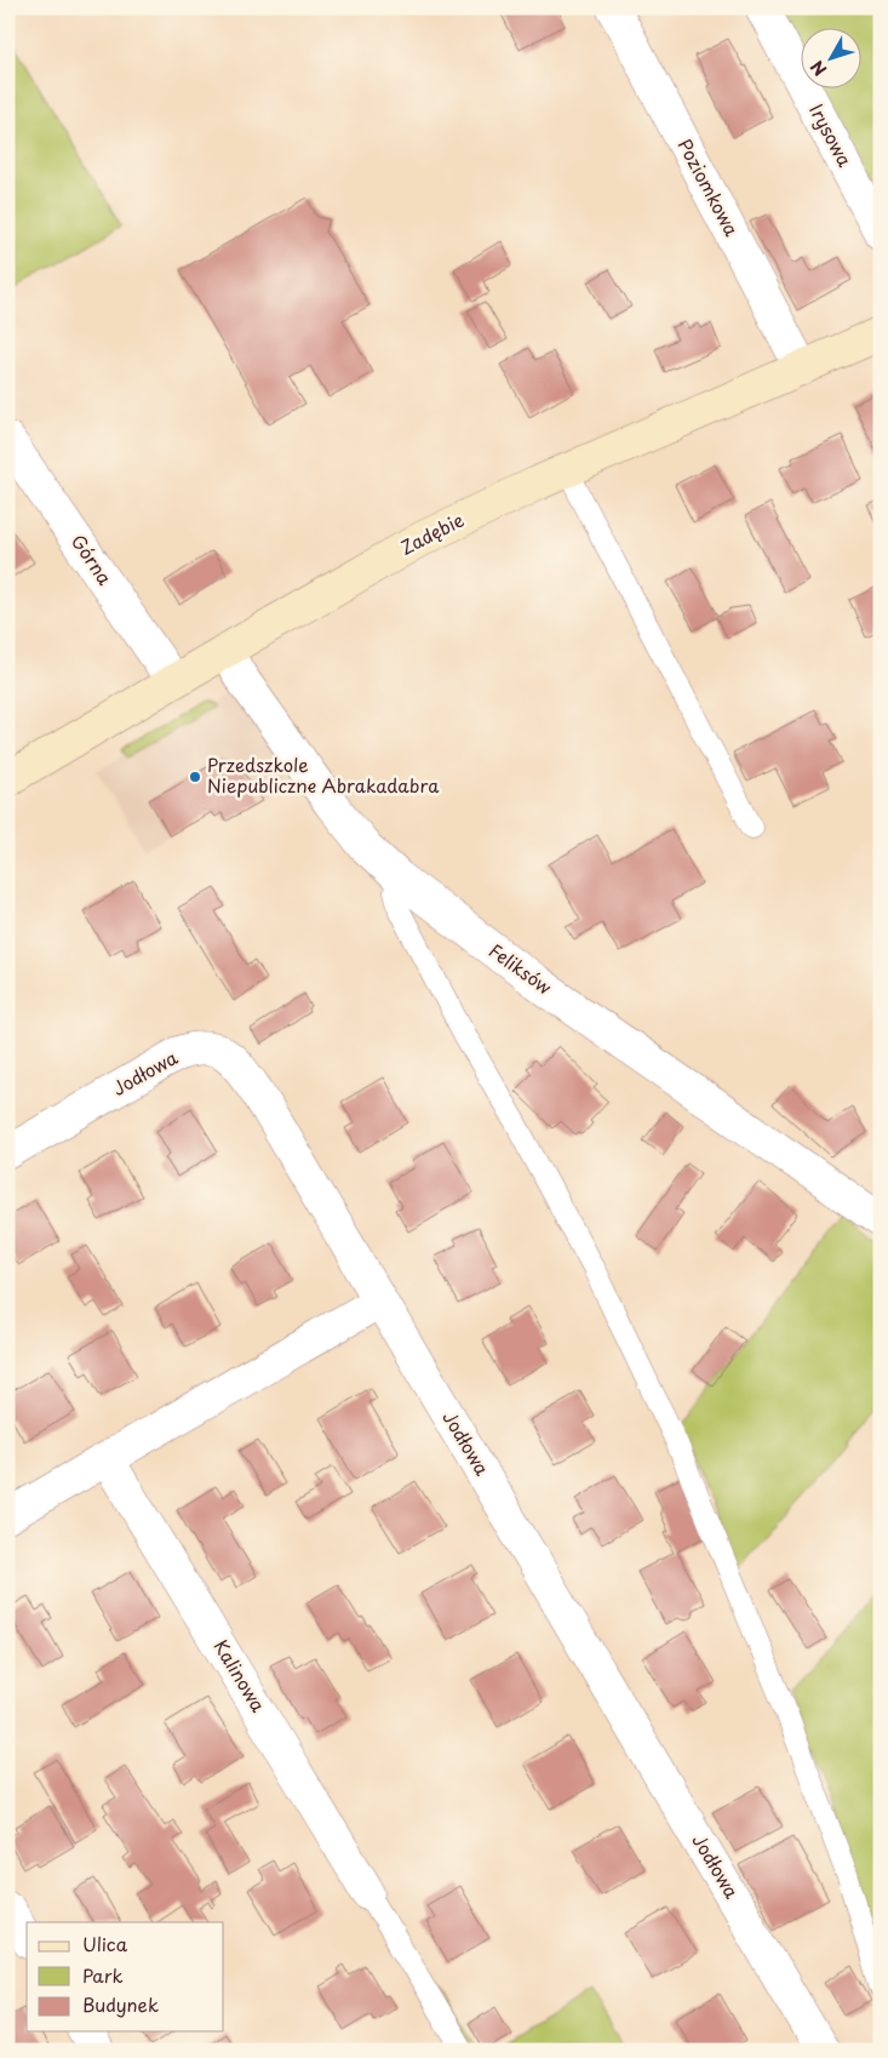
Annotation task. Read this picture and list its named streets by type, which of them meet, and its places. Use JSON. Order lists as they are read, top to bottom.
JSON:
{
  "streets": {
    "street": [
      "Irysowa",
      "Poziomkowa",
      "Zadębie",
      "Górna",
      "Feliksów",
      "Jodłowa",
      "Kalinowa"
    ]
  },
  "crossings": [
    ["Poziomkowa", "Zadębie"],
    ["Zadębie", "Górna"],
    ["Zadębie", "Feliksów"]
  ],
  "places": ["Przedszkole Niepubliczne Abrakadabra"],
  "legend": ["Ulica", "Park", "Budynek"],
  "north": "bottom left"
}
